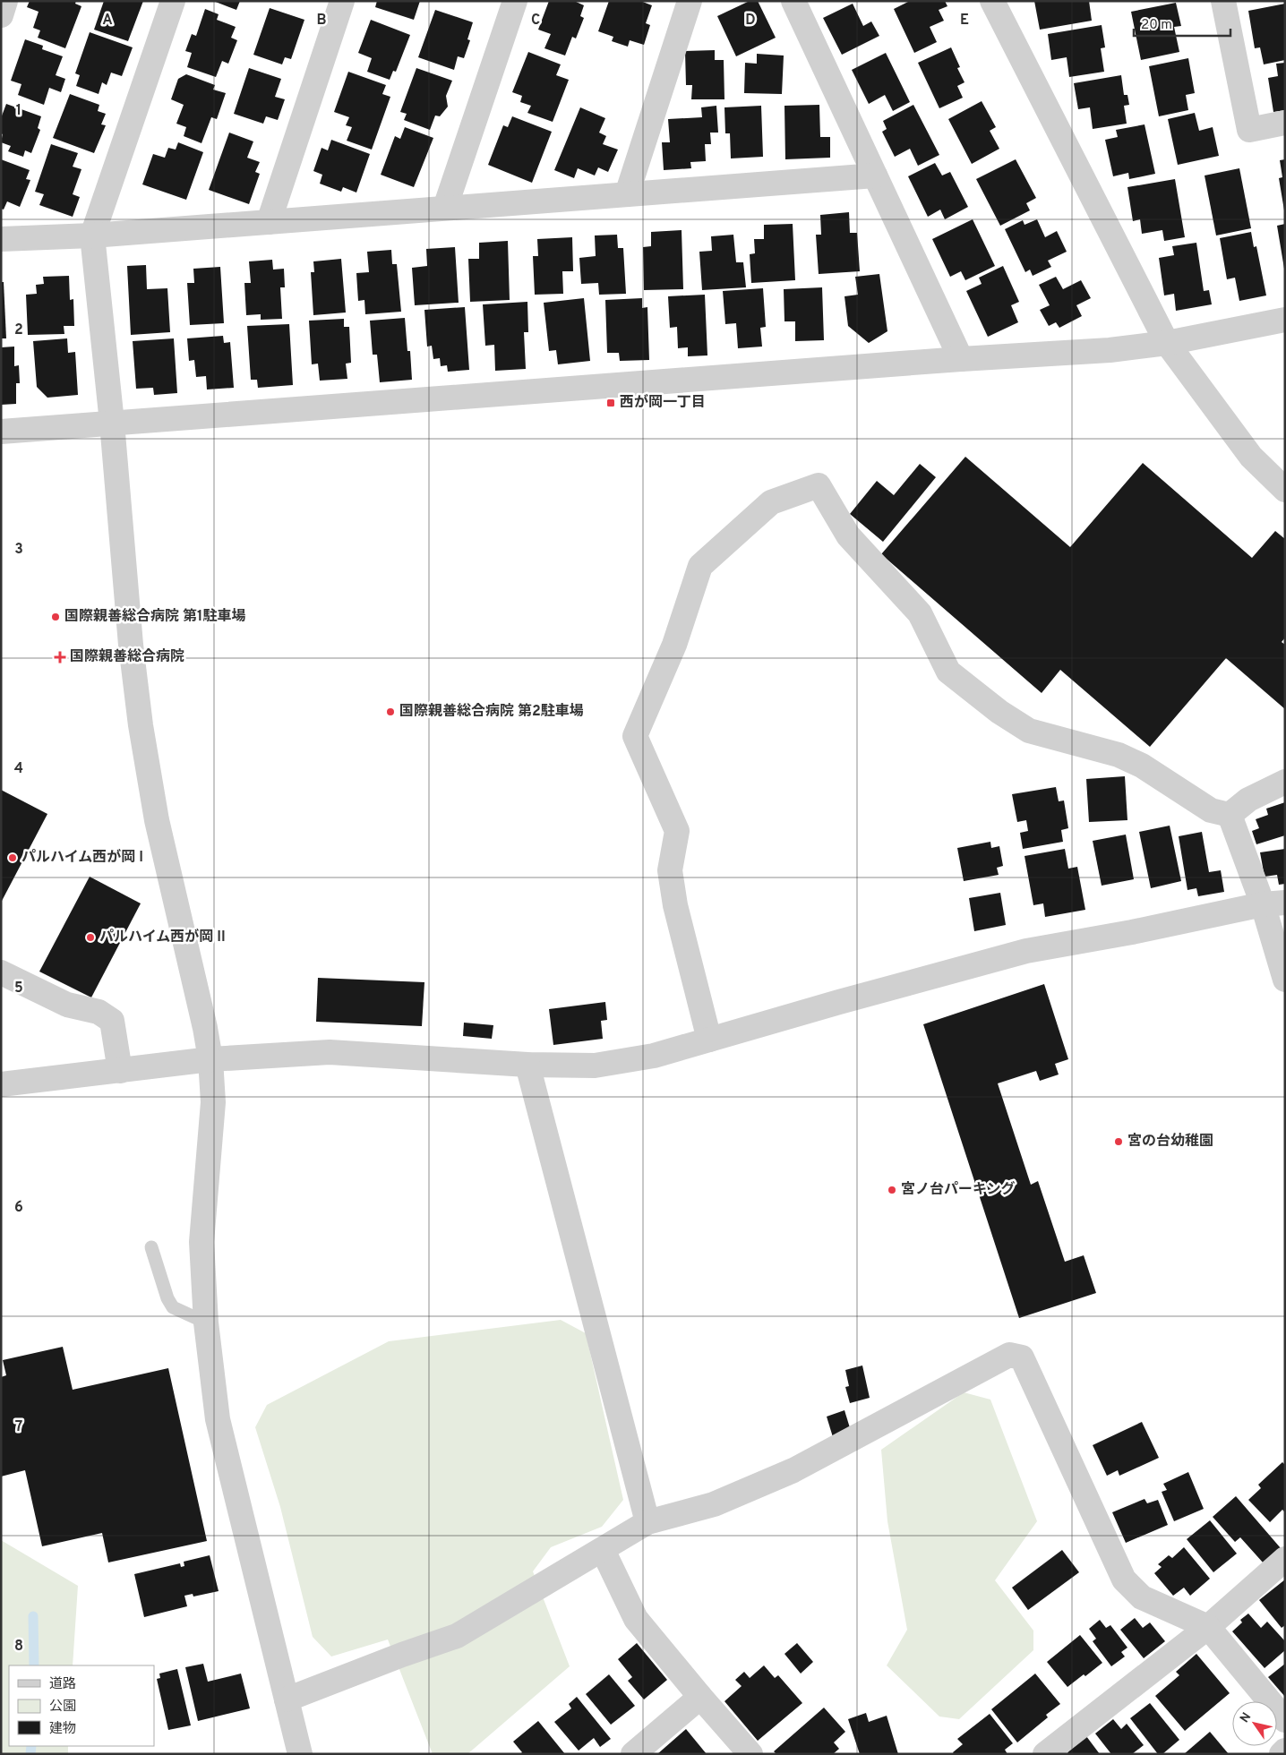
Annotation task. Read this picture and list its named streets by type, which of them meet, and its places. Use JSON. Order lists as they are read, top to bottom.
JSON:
{
  "places": {
    "transit": ["西が岡一丁目"],
    "other": [
      "国際親善総合病院 第1駐車場",
      "国際親善総合病院 第2駐車場",
      "パルハイム西が岡 I",
      "パルハイム西が岡 II",
      "宮の台幼稚園",
      "宮ノ台パーキング"
    ],
    "health": ["国際親善総合病院"]
  },
  "legend": ["道路", "公園", "建物"],
  "scale_bar": "20 m",
  "north": "top left",
  "grid": {
    "columns": [
      "A",
      "B",
      "C",
      "D",
      "E"
    ],
    "rows": [
      "1",
      "2",
      "3",
      "4",
      "5",
      "6",
      "7",
      "8"
    ]
  }
}
